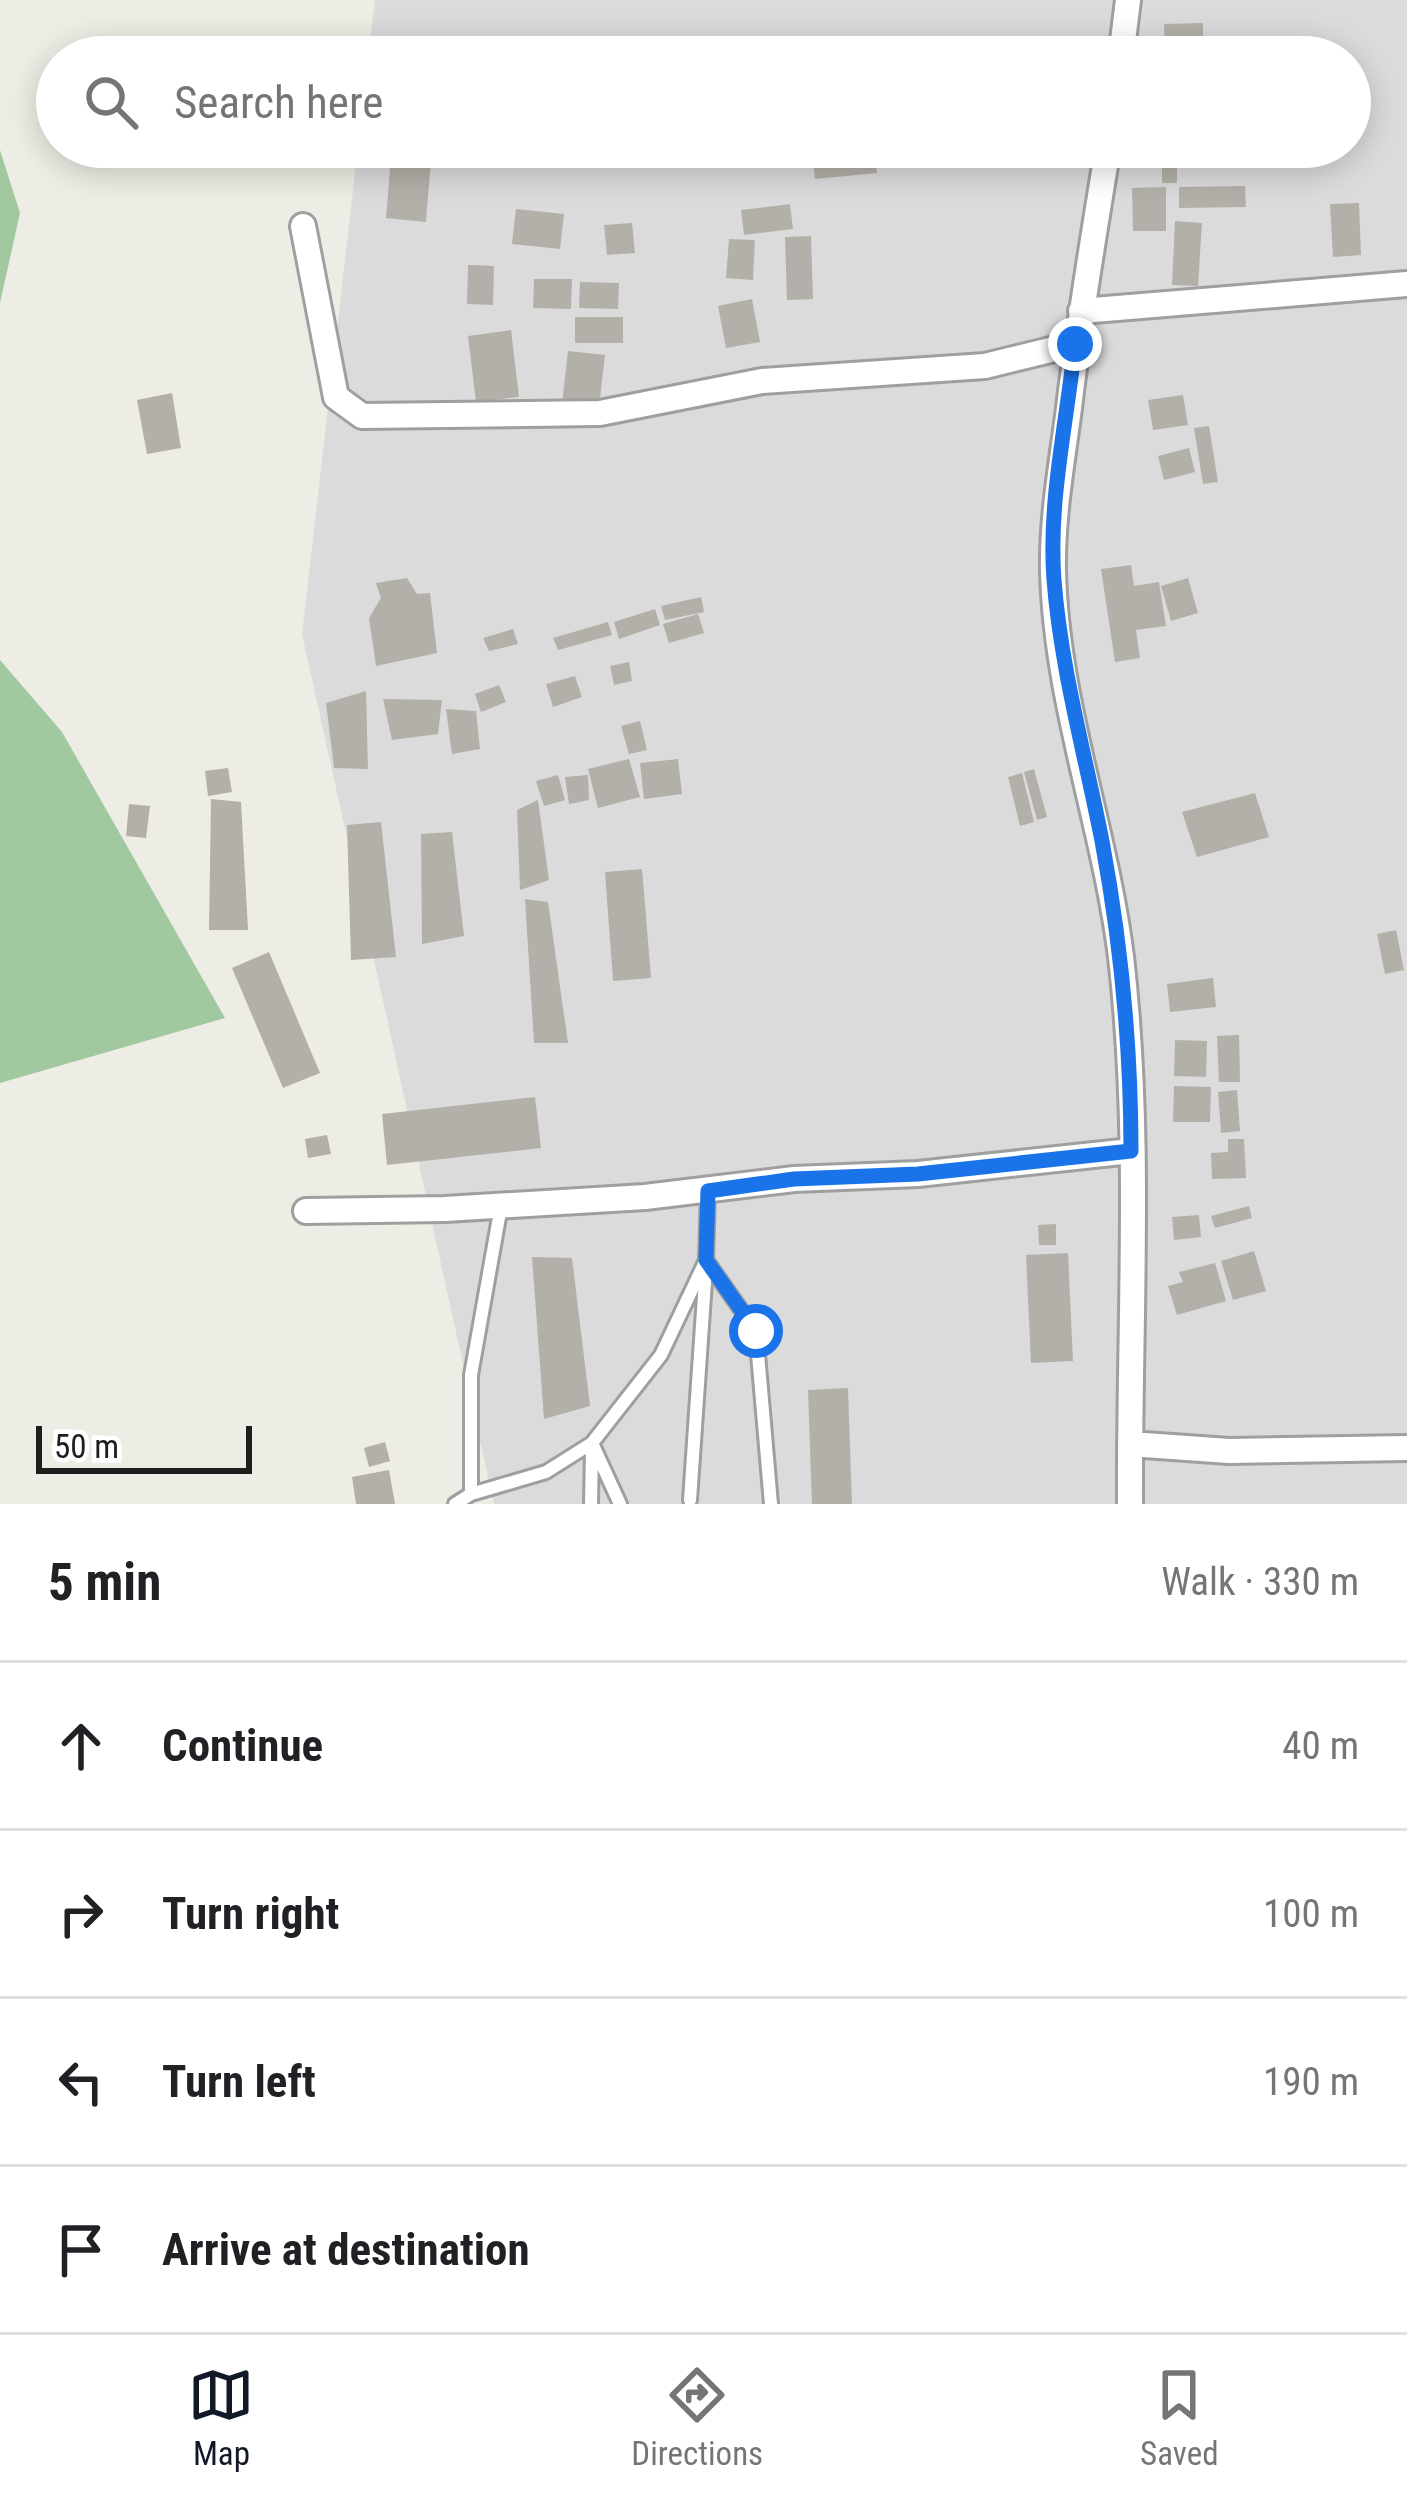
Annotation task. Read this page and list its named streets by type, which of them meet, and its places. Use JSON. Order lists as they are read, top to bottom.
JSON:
{
  "scale_bar": "50 m",
  "page": {
    "search": "Search here",
    "scale": "50 m",
    "heading": ["5 min", "Walk · 330 m"],
    "list": [
      ["Continue", "40 m"],
      ["Turn right", "100 m"],
      ["Turn left", "190 m"],
      "Arrive at destination"
    ],
    "nav": ["Map", "Directions", "Saved"]
  }
}
